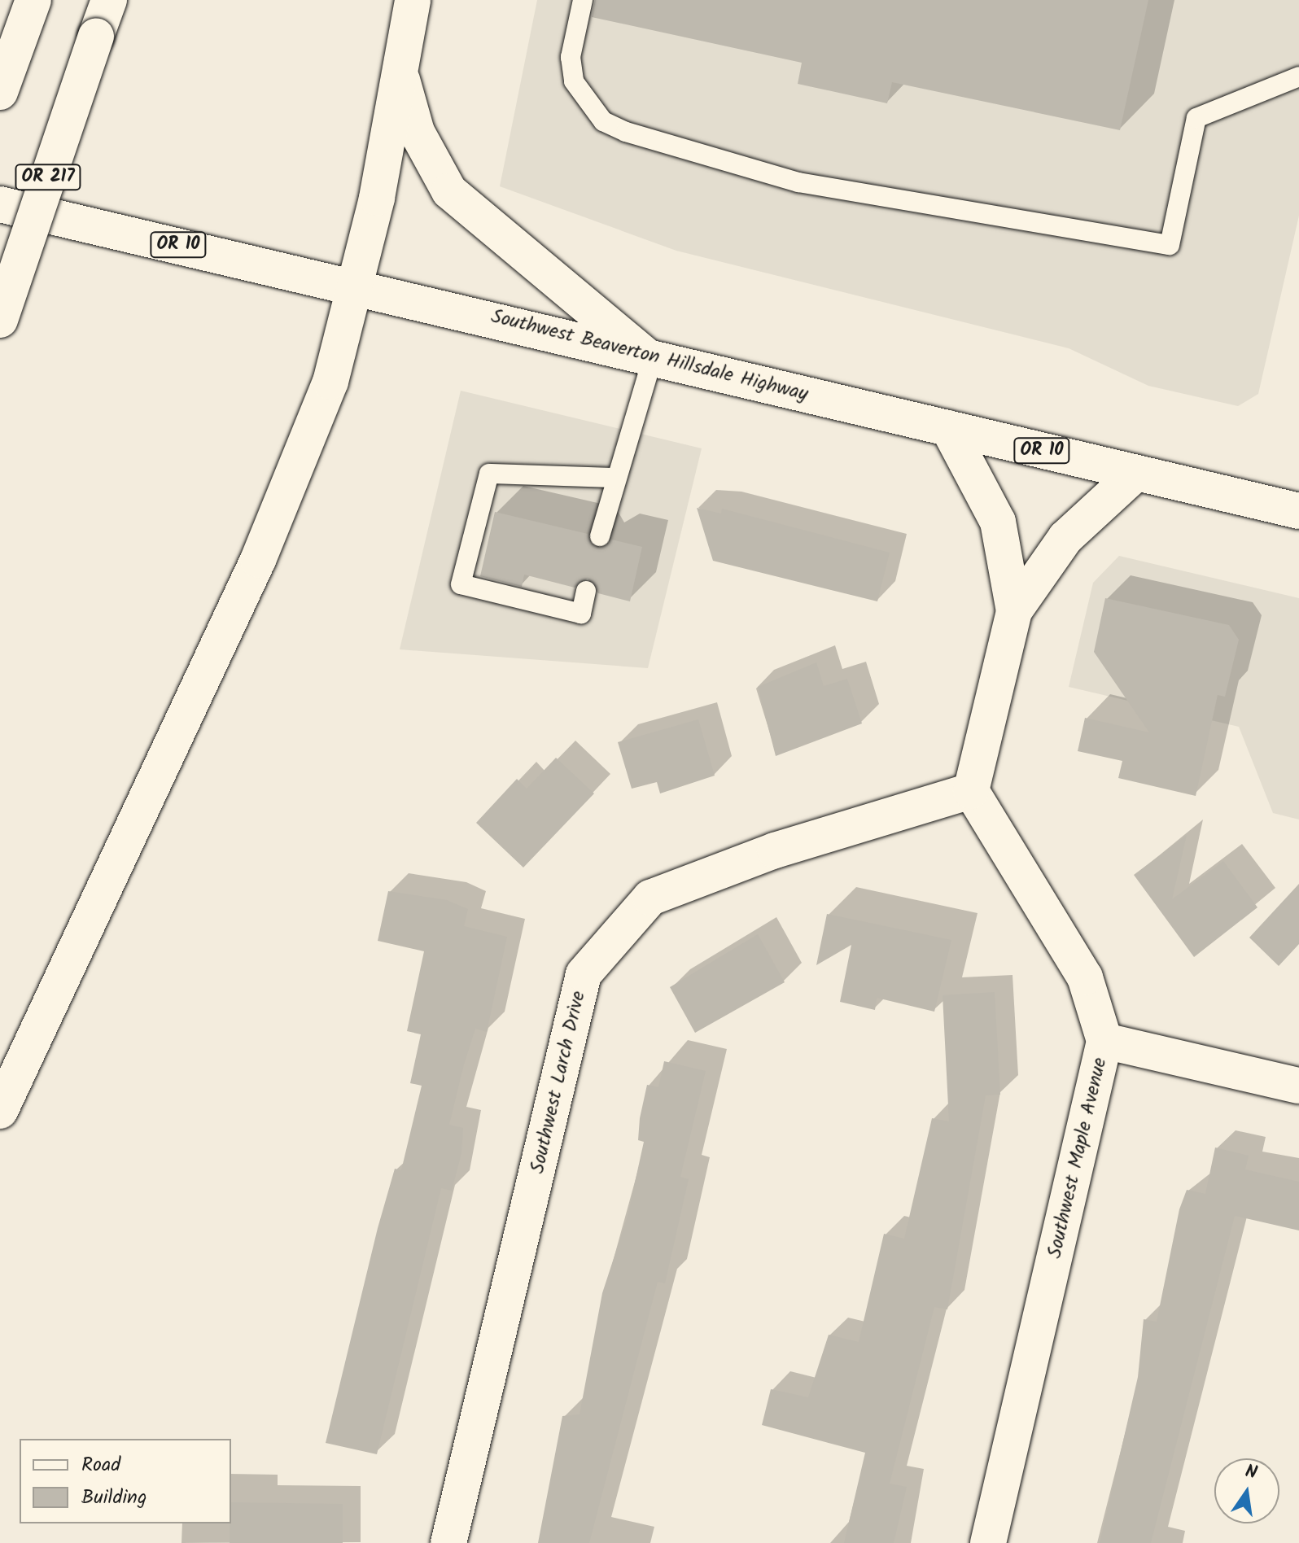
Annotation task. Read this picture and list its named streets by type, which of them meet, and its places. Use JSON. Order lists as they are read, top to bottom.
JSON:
{
  "streets": {
    "main road": [
      "OR 217",
      "OR 10",
      "Southwest Beaverton Hillsdale Highway",
      "Southwest Larch Drive",
      "Southwest Maple Avenue"
    ]
  },
  "crossings": [
    ["Southwest Larch Drive", "Southwest Maple Avenue"]
  ],
  "legend": ["Road", "Building"],
  "north": "top"
}
